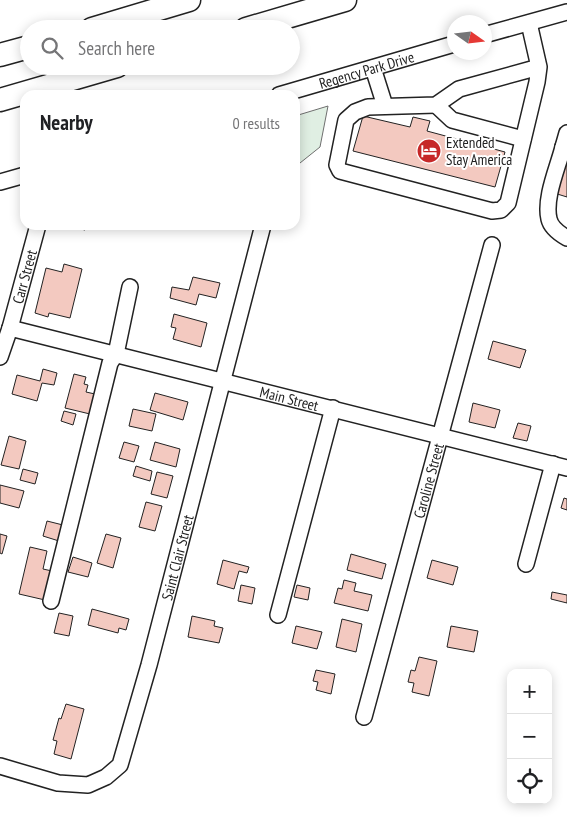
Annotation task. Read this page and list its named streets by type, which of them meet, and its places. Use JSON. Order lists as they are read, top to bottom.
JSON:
{
  "streets": {
    "street": [
      "Regency Park Drive",
      "Carr Street",
      "Main Street",
      "Caroline Street",
      "Saint Clair Street"
    ]
  },
  "crossings": [
    ["Carr Street", "Main Street"],
    ["Main Street", "Caroline Street"],
    ["Main Street", "Saint Clair Street"]
  ],
  "places": {
    "hotel": ["Extended Stay America"]
  },
  "north": "right",
  "page": {
    "search": "Search here",
    "heading": ["Nearby", "0 results"],
    "map_buttons": ["+", "−"]
  }
}
